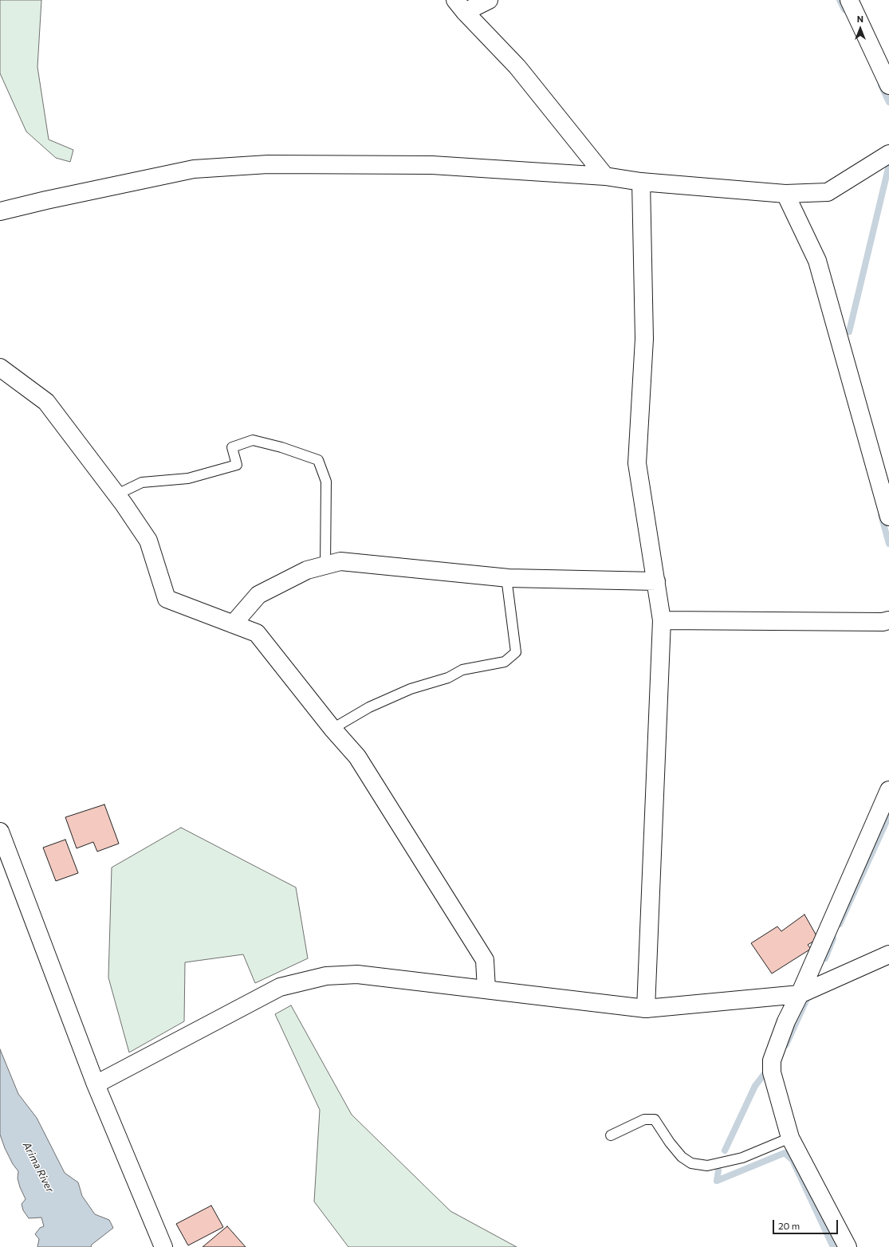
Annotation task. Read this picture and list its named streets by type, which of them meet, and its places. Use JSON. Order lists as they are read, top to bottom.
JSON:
{
  "water": ["Arima River"],
  "scale_bar": "20 m",
  "north": "top"
}
